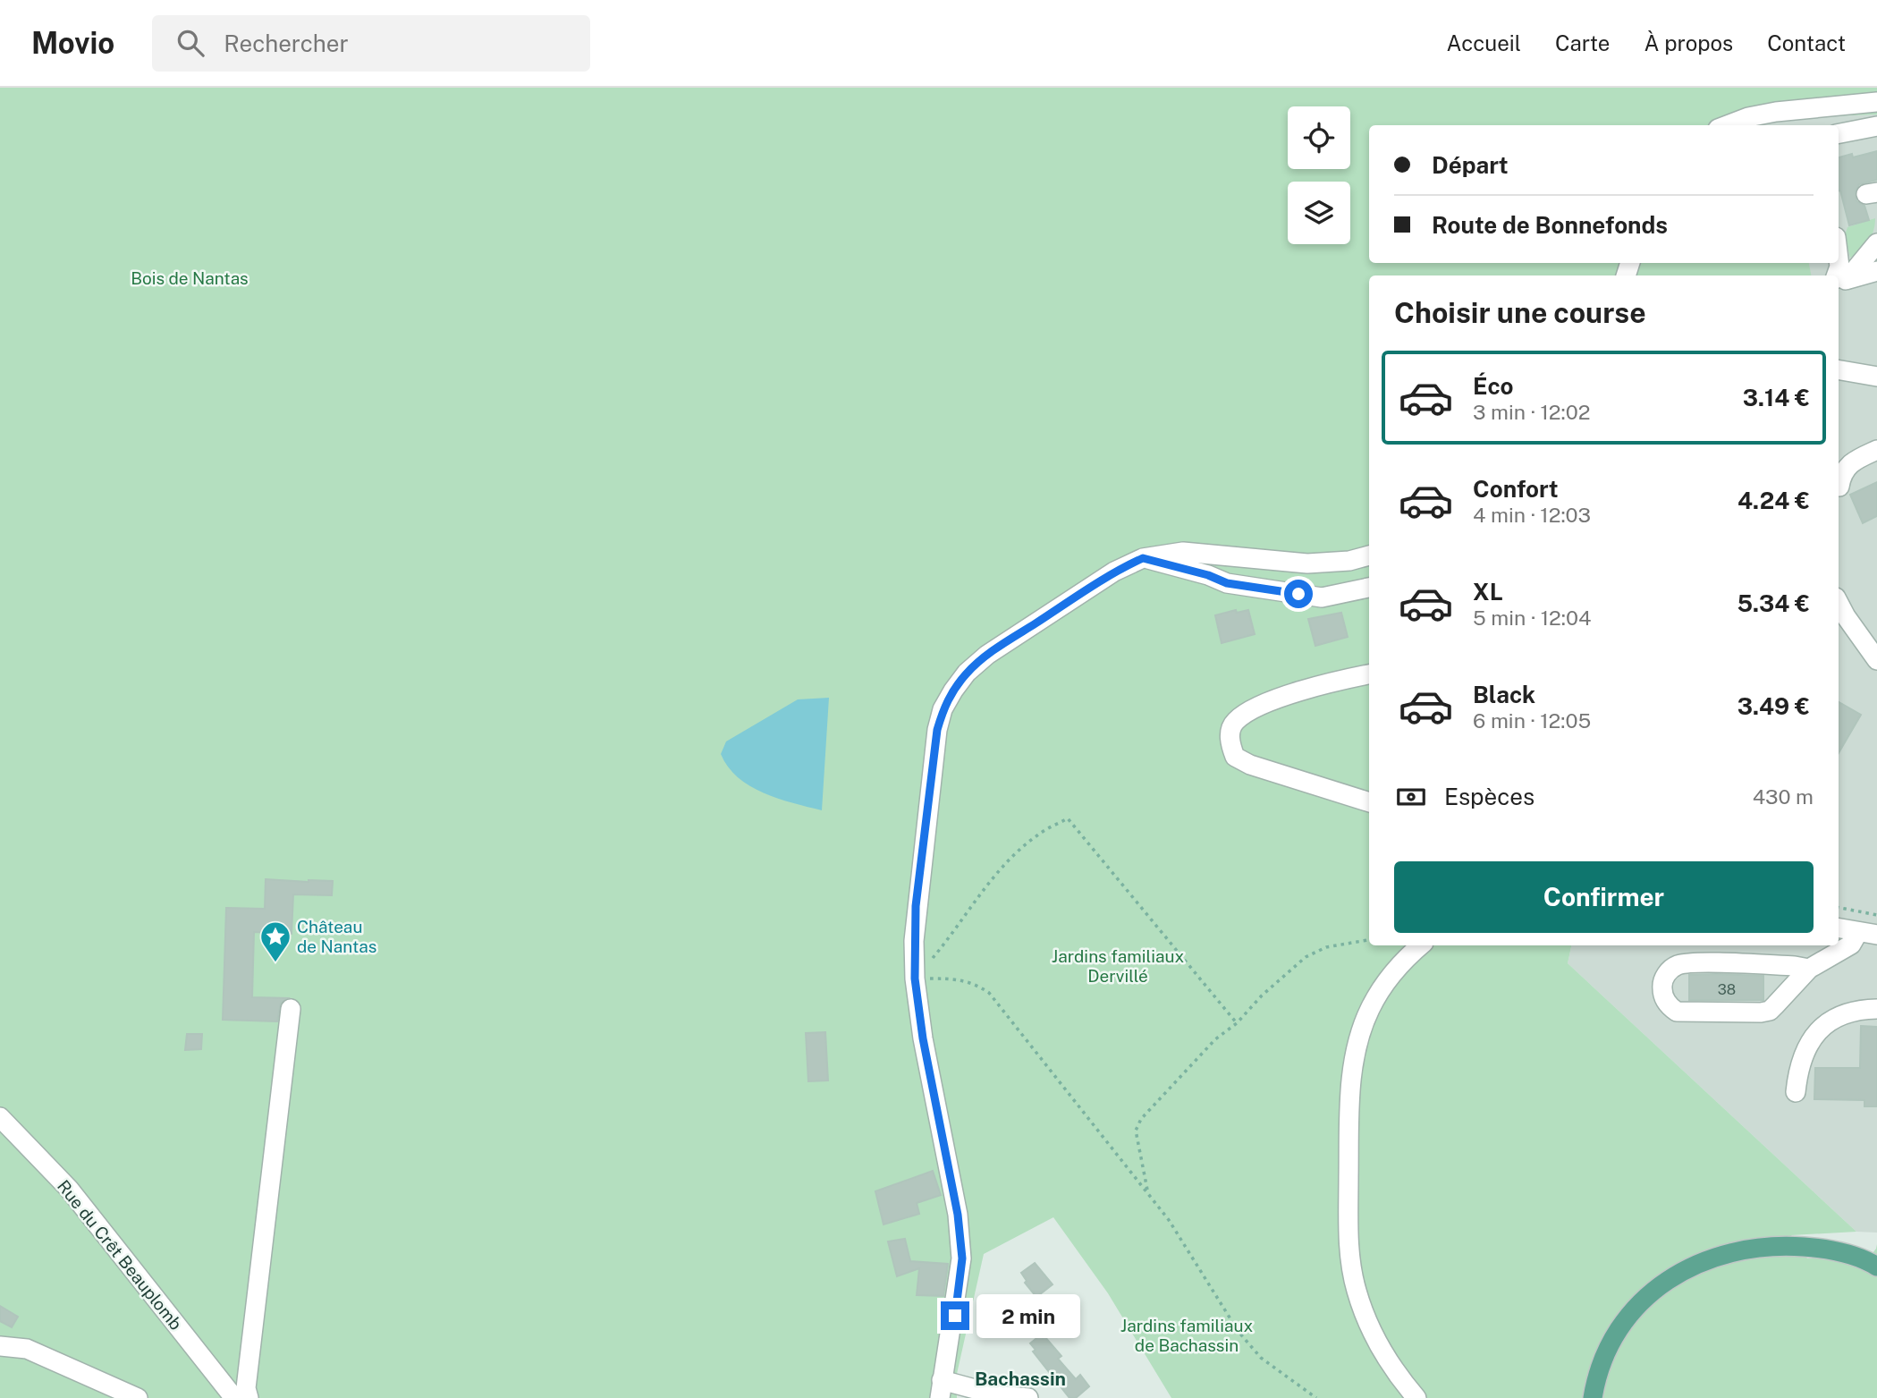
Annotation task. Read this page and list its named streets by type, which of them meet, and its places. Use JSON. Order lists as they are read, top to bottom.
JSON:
{
  "streets": {
    "street": ["Rue du Crêt Beauplomb"]
  },
  "districts": ["Bachassin"],
  "parks": ["Bois de Nantas", "Jardins familiaux Dervillé", "Jardins familiaux de Bachassin"],
  "places": {
    "place": ["Château de Nantas"]
  },
  "house_numbers": ["38"],
  "page": {
    "header": "Movio",
    "search": "Rechercher",
    "nav": [
      "Accueil",
      "Carte",
      "À propos",
      "Contact"
    ],
    "banner": ["Départ", "Route de Bonnefonds"],
    "heading": "Choisir une course",
    "list": [
      {
        "name": "Éco",
        "note": "3 min · 12:02",
        "value": "3.14 €"
      },
      {
        "name": "Confort",
        "note": "4 min · 12:03",
        "value": "4.24 €"
      },
      {
        "name": "XL",
        "note": "5 min · 12:04",
        "value": "5.34 €"
      },
      {
        "name": "Black",
        "note": "6 min · 12:05",
        "value": "3.49 €"
      }
    ],
    "pay": ["Espèces", "430 m"],
    "buttons": "Confirmer",
    "bubble": "2 min"
  }
}
